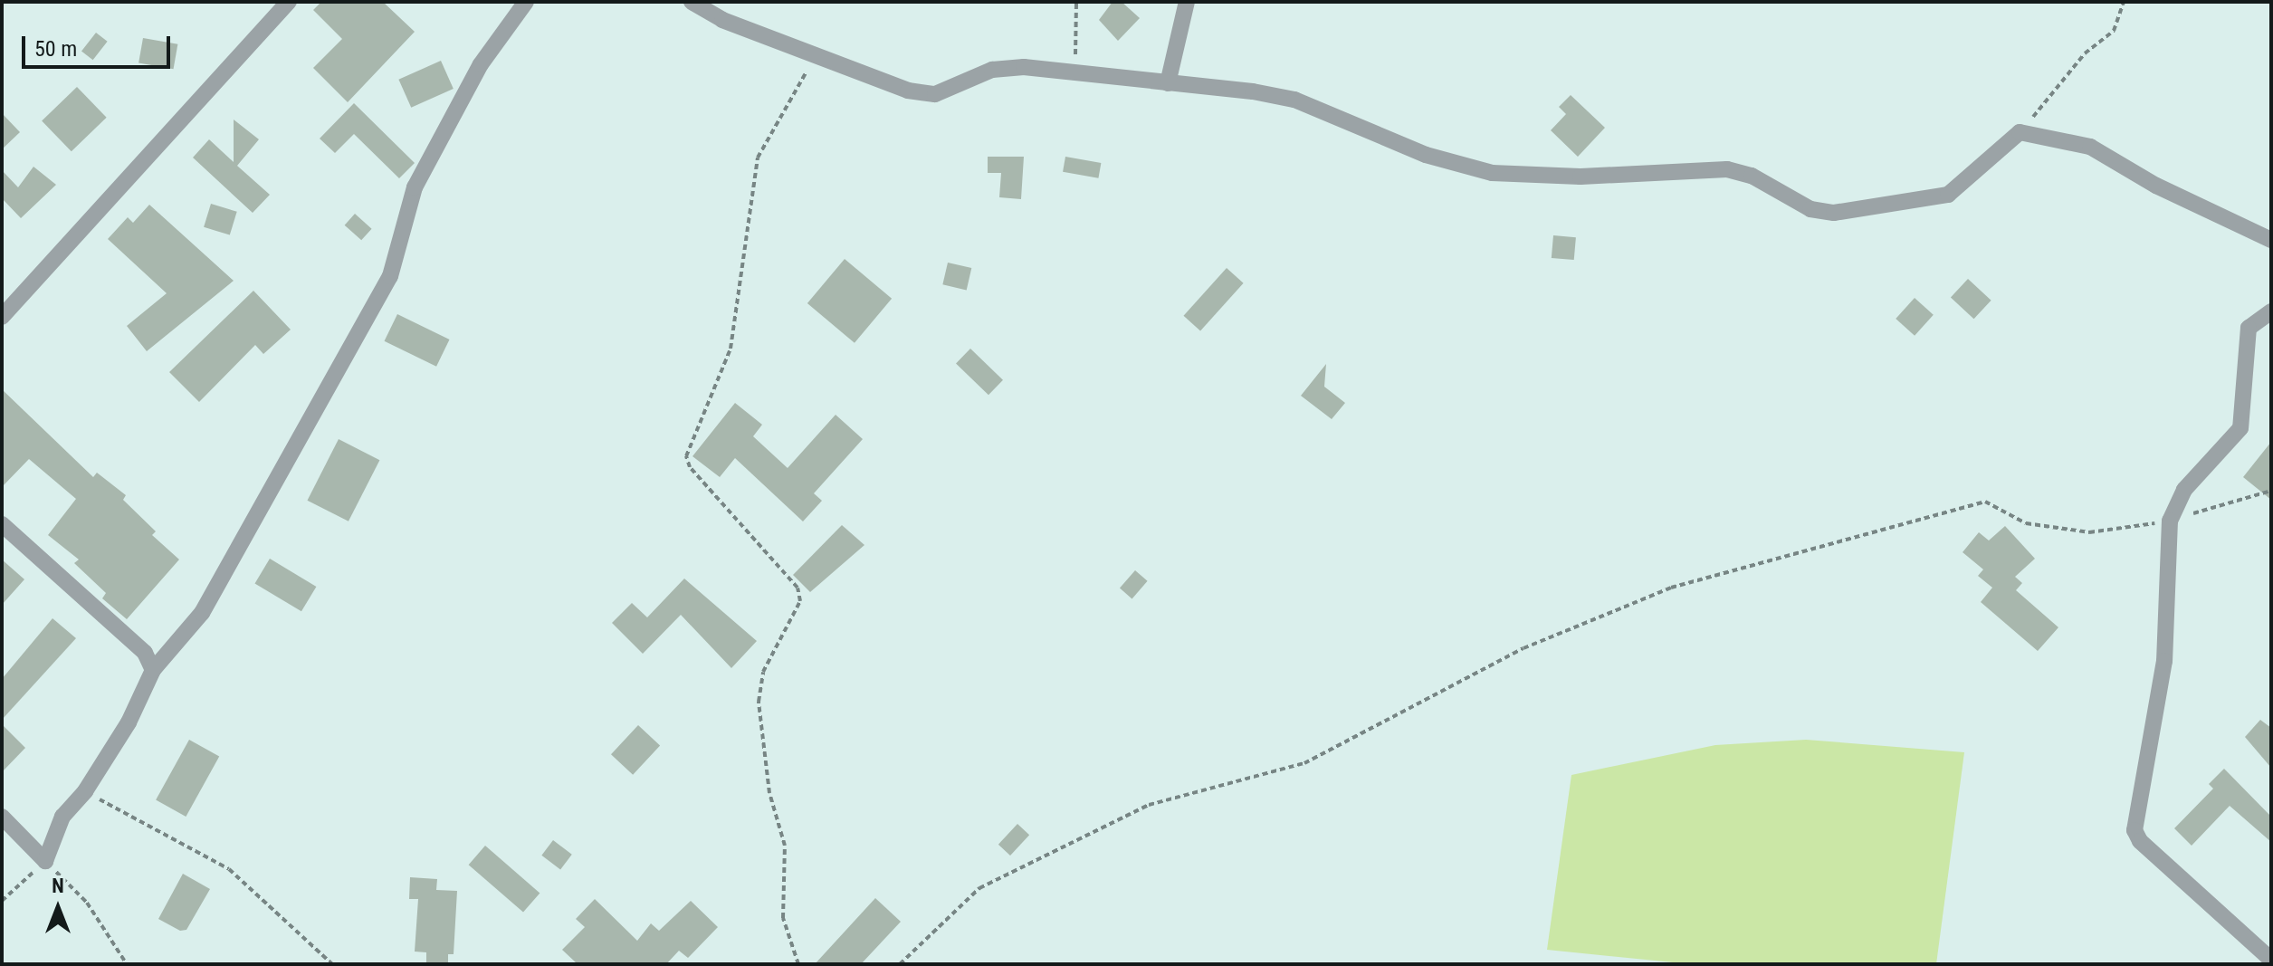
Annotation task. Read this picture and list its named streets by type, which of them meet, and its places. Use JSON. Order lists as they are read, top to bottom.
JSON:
{
  "scale_bar": "50 m",
  "north": "top"
}
